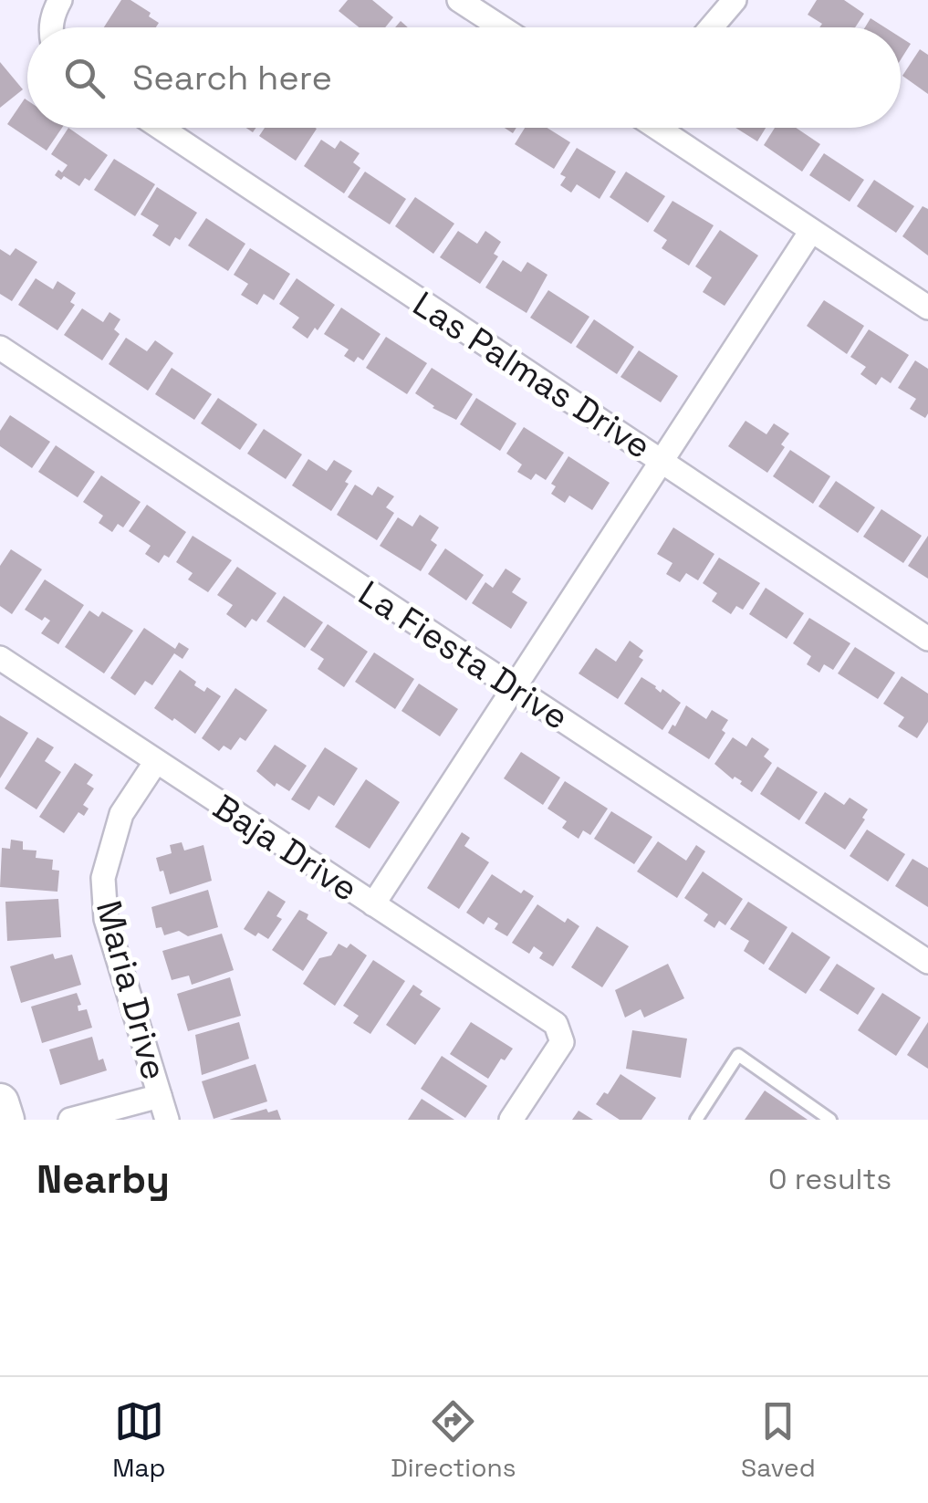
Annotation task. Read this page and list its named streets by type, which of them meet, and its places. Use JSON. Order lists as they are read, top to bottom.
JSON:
{
  "streets": {
    "street": [
      "Las Palmas Drive",
      "La Fiesta Drive",
      "Baja Drive",
      "Maria Drive"
    ]
  },
  "crossings": [
    ["Baja Drive", "Maria Drive"]
  ],
  "page": {
    "search": "Search here",
    "heading": ["Nearby", "0 results"],
    "nav": ["Map", "Directions", "Saved"]
  }
}
